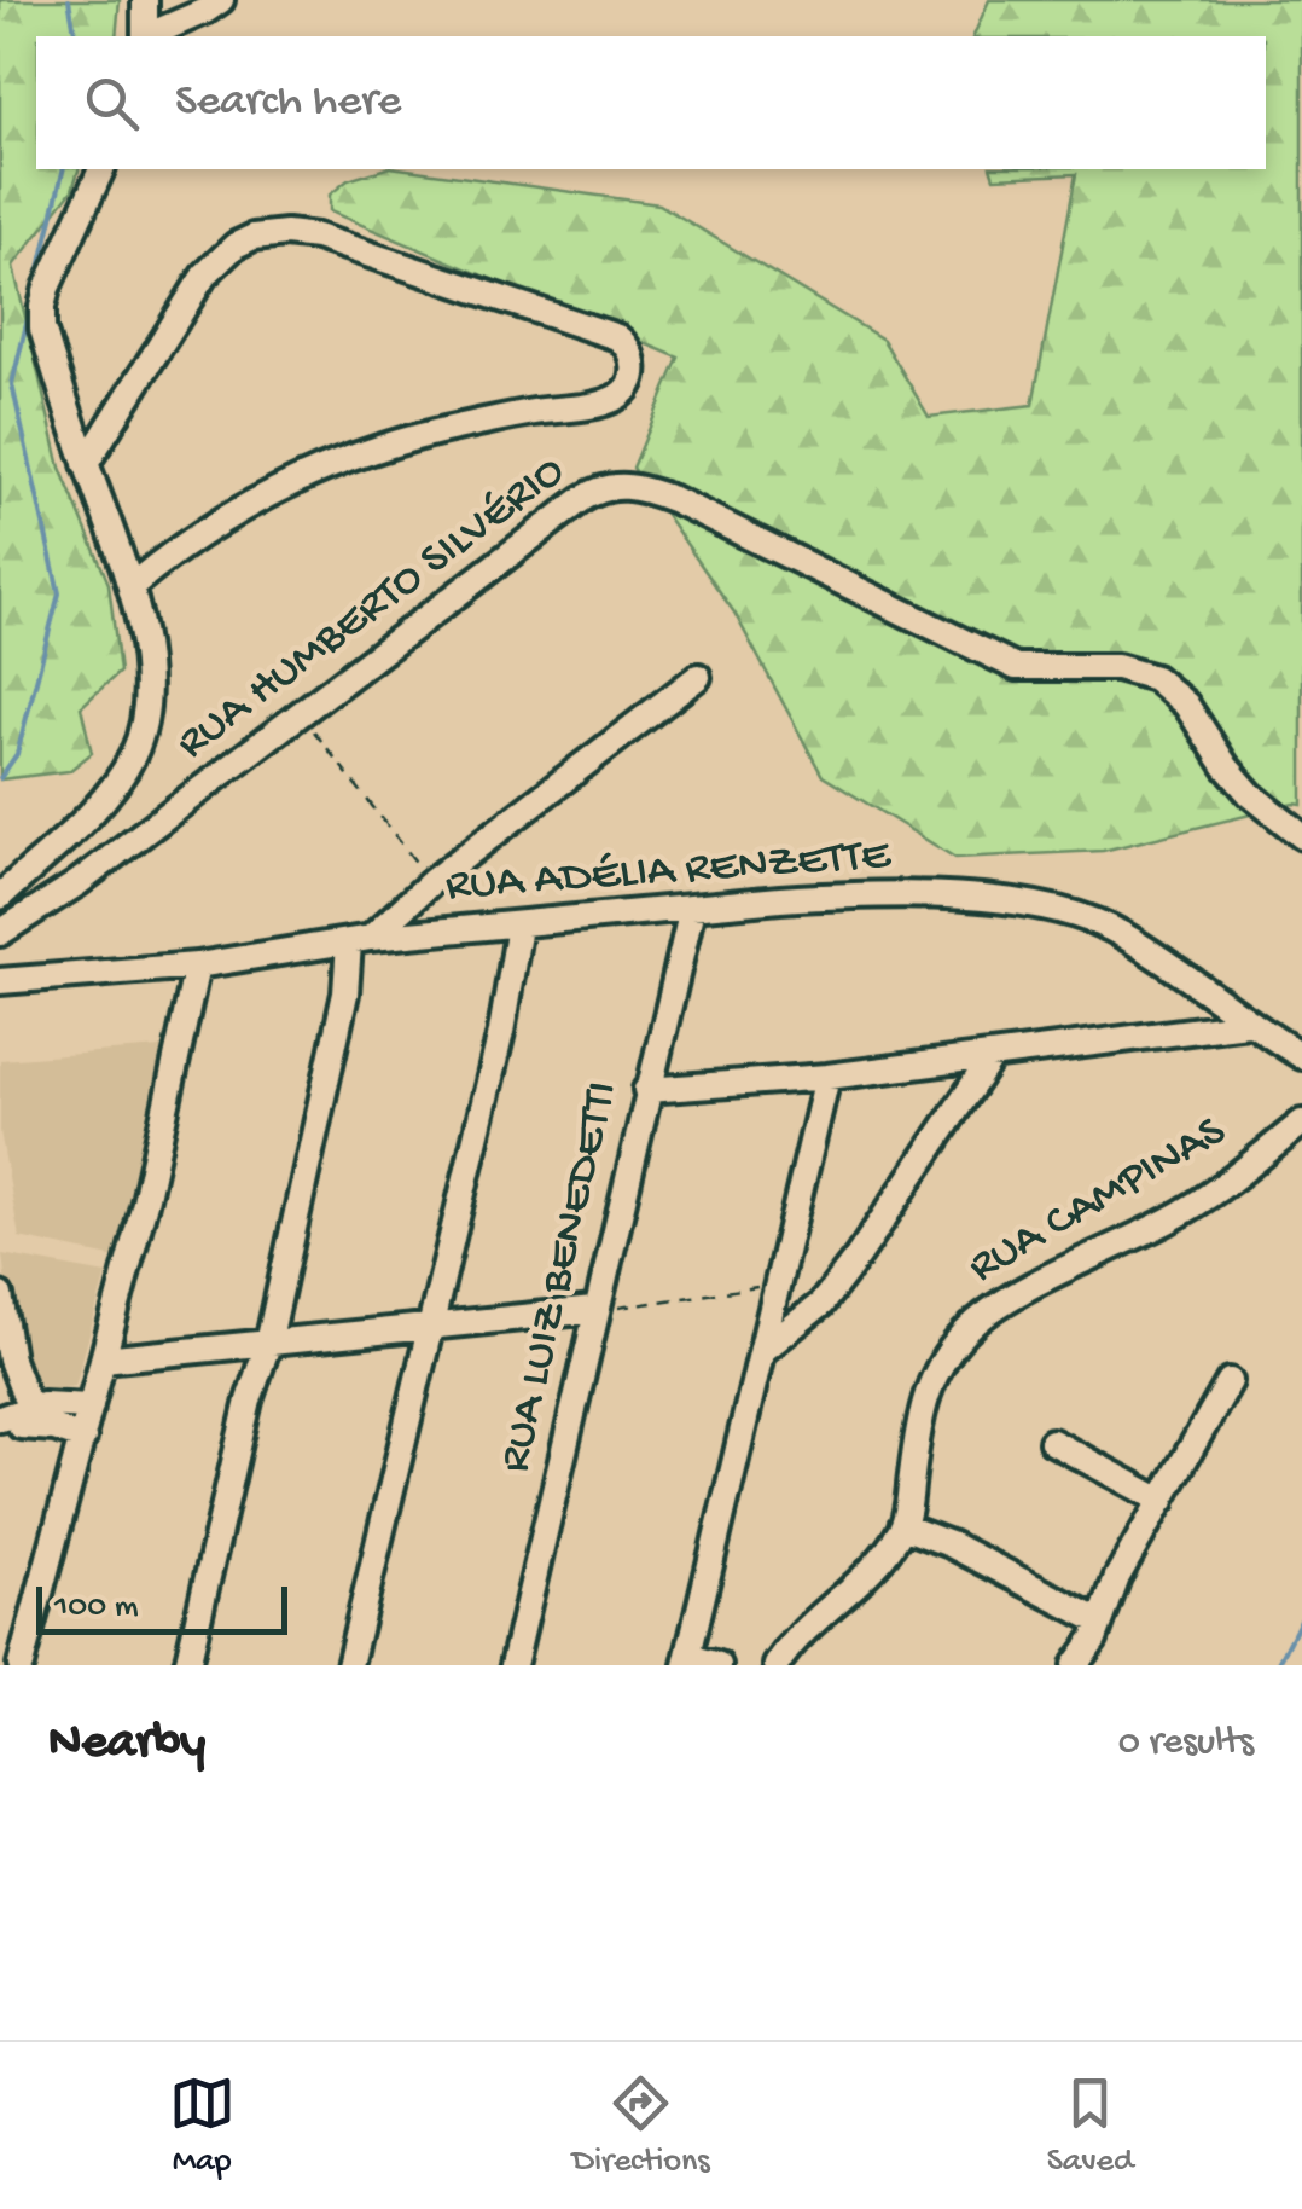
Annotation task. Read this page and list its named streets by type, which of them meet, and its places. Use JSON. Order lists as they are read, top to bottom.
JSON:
{
  "streets": {
    "street": [
      "RUA HUMBERTO SILVÉRIO",
      "RUA ADÉLIA RENZETTE",
      "RUA CAMPINAS",
      "RUA LUIZ BENEDETTI"
    ]
  },
  "crossings": [
    ["RUA ADÉLIA RENZETTE", "RUA LUIZ BENEDETTI"]
  ],
  "scale_bar": "100 m",
  "page": {
    "search": "Search here",
    "scale": "100 m",
    "heading": ["Nearby", "0 results"],
    "nav": ["Map", "Directions", "Saved"]
  }
}
